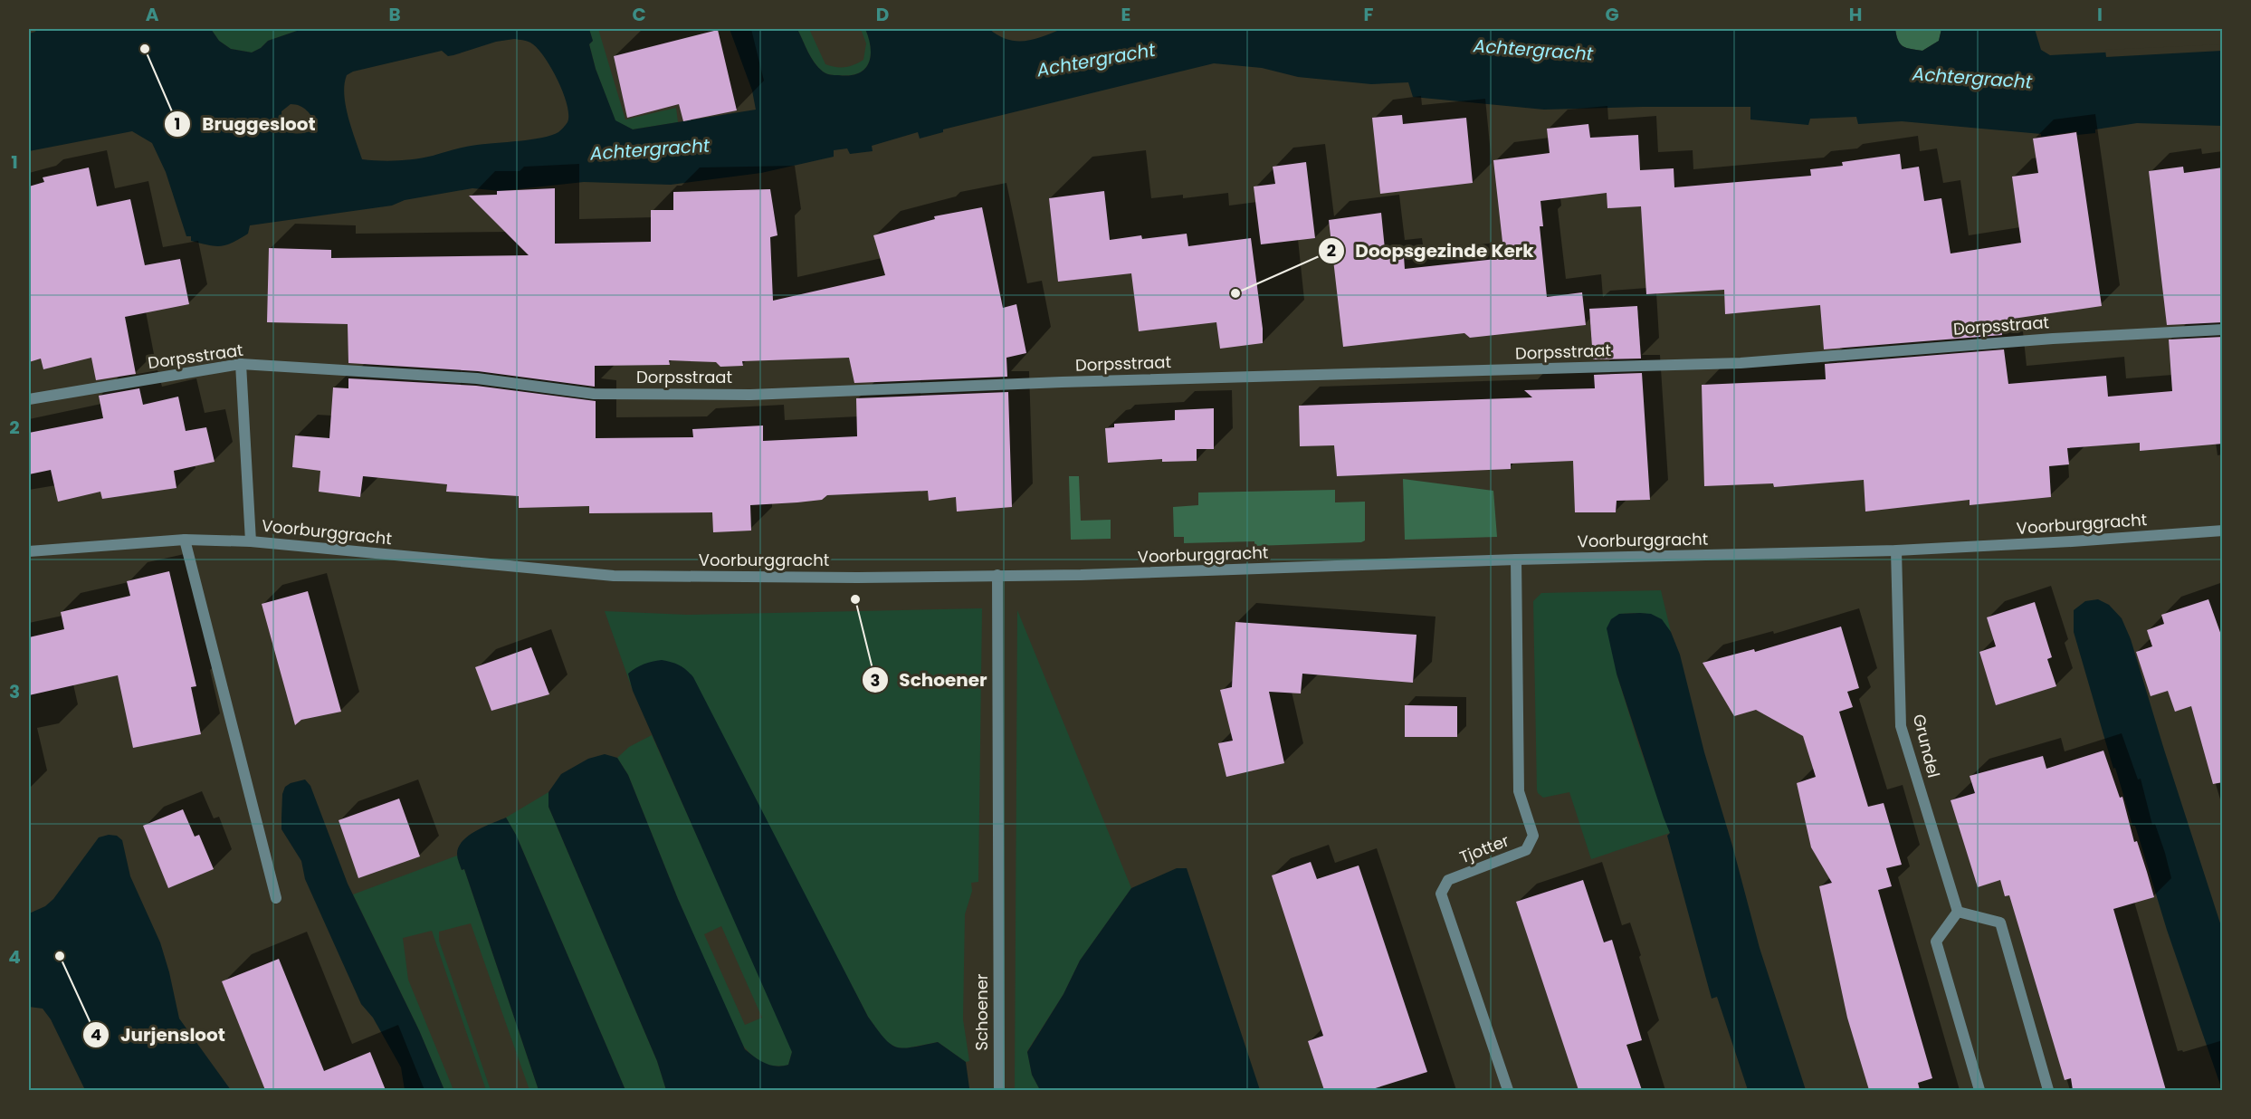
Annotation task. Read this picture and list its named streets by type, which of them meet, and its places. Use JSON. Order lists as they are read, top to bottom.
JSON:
{
  "streets": {
    "street": [
      "Dorpsstraat",
      "Voorburggracht",
      "Grundel",
      "Tjotter",
      "Schoener"
    ]
  },
  "crossings": [
    ["Voorburggracht", "Grundel"],
    ["Voorburggracht", "Tjotter"],
    ["Voorburggracht", "Schoener"]
  ],
  "water": ["Achtergracht"],
  "places": [
    "Bruggesloot",
    "Doopsgezinde Kerk",
    "Schoener",
    "Jurjensloot"
  ],
  "grid": {
    "columns": [
      "A",
      "B",
      "C",
      "D",
      "E",
      "F",
      "G",
      "H",
      "I"
    ],
    "rows": [
      "1",
      "2",
      "3",
      "4"
    ]
  }
}
